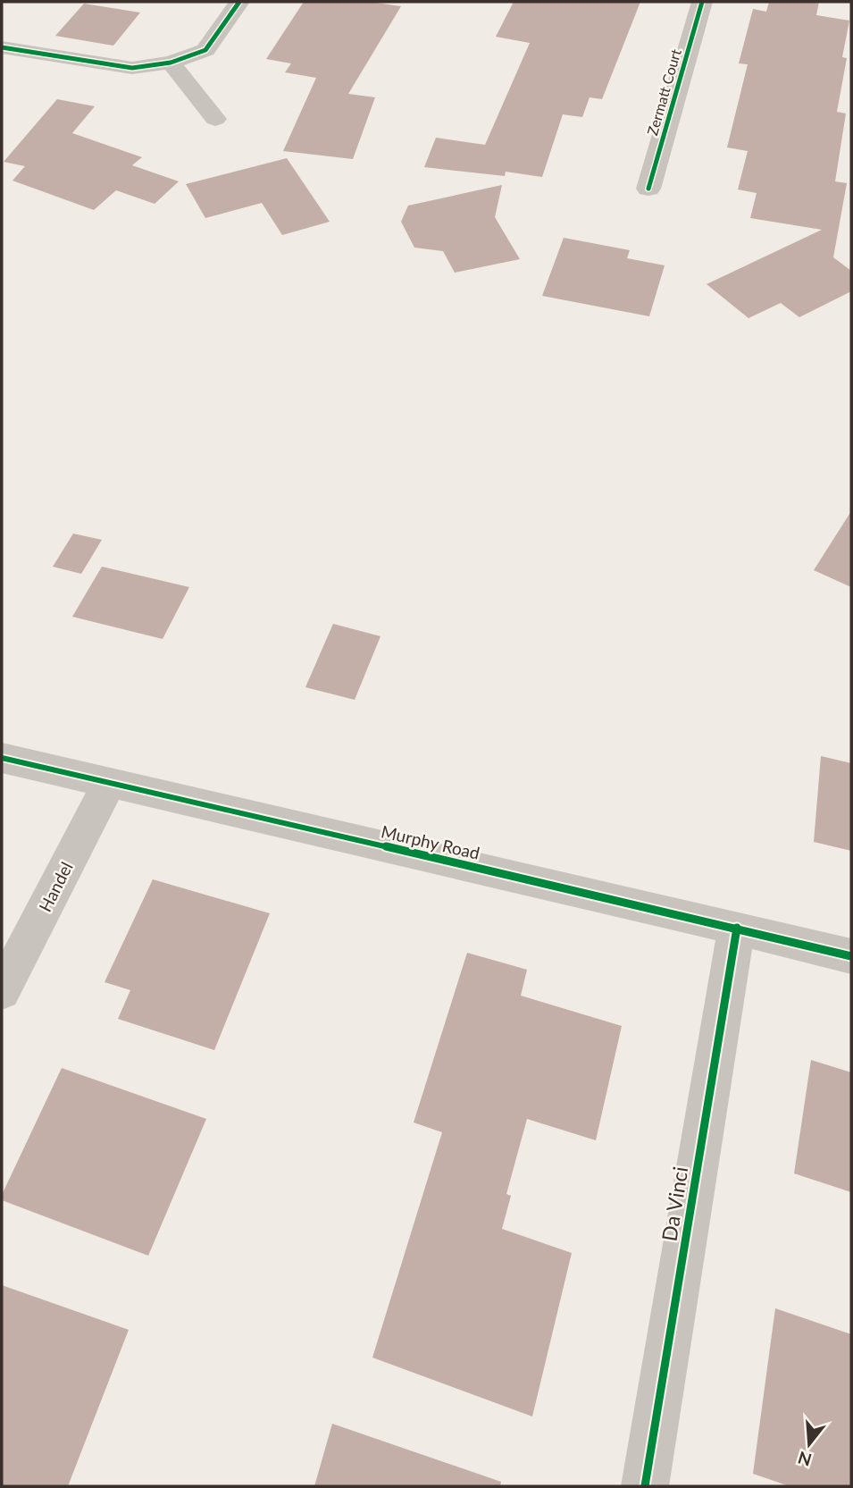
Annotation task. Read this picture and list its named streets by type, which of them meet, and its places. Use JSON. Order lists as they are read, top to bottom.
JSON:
{
  "streets": {
    "street": [
      "Zermatt Court",
      "Murphy Road",
      "Handel",
      "Da Vinci"
    ]
  },
  "crossings": [
    ["Murphy Road", "Handel"],
    ["Murphy Road", "Da Vinci"]
  ],
  "north": "bottom"
}
